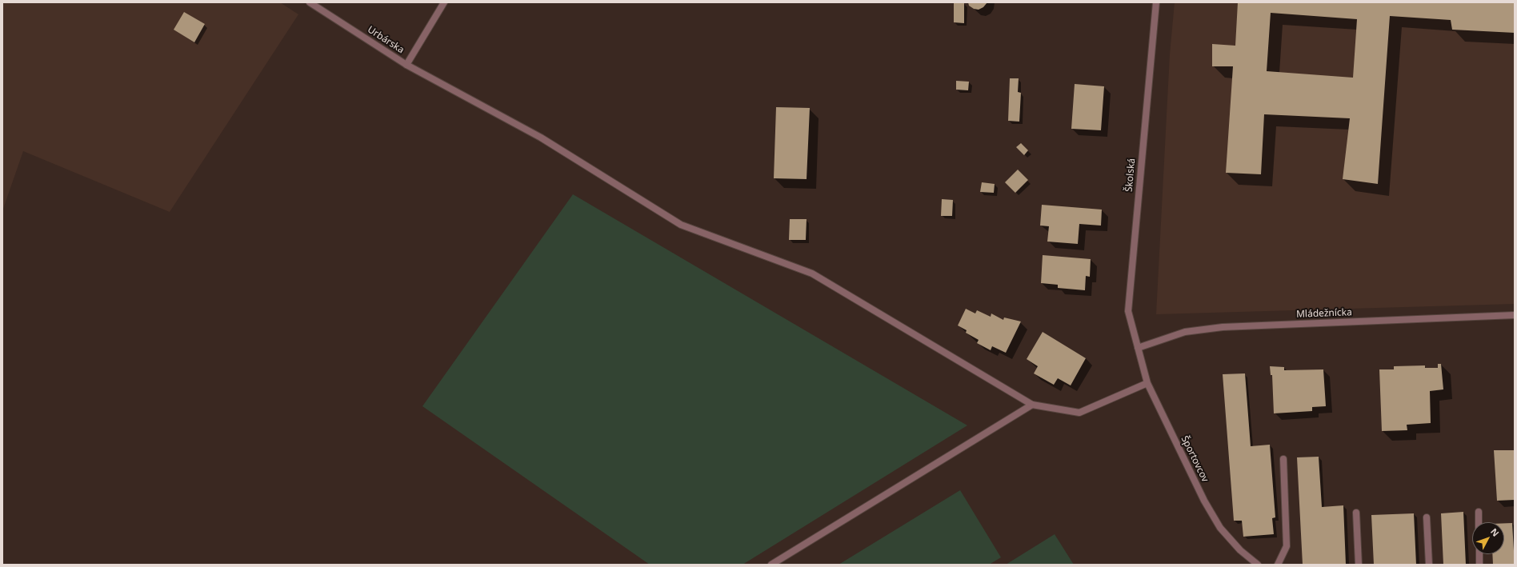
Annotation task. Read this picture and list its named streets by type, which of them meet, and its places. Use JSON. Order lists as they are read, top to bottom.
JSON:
{
  "streets": {
    "street": [
      "Urbárska",
      "Školská",
      "Mládežnícka",
      "Športovcov"
    ]
  },
  "crossings": [
    ["Školská", "Mládežnícka"],
    ["Školská", "Športovcov"],
    ["Mládežnícka", "Športovcov"]
  ],
  "north": "top right"
}
